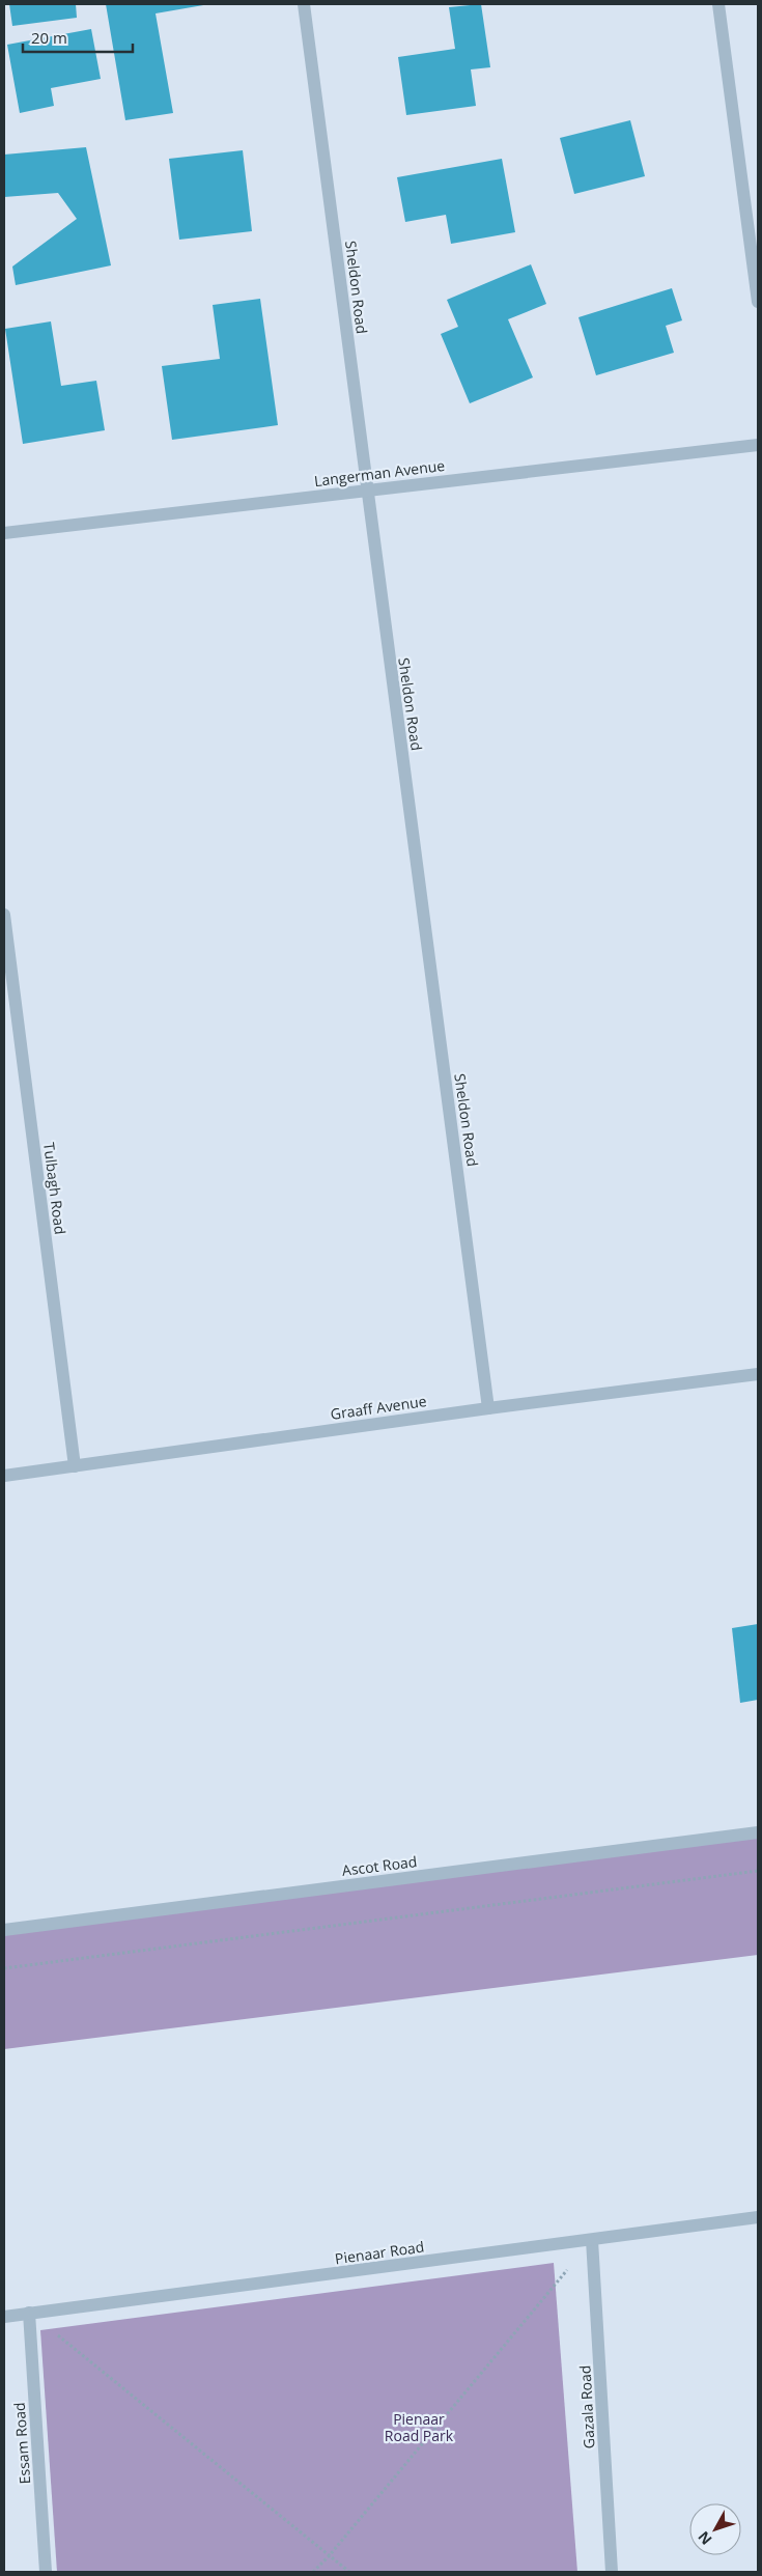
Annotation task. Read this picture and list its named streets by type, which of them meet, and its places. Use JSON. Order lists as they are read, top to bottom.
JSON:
{
  "streets": {
    "street": [
      "Sheldon Road",
      "Langerman Avenue",
      "Tulbagh Road",
      "Graaff Avenue",
      "Ascot Road",
      "Pienaar Road",
      "Gazala Road",
      "Essam Road"
    ]
  },
  "crossings": [
    ["Sheldon Road", "Langerman Avenue"],
    ["Sheldon Road", "Graaff Avenue"],
    ["Tulbagh Road", "Graaff Avenue"],
    ["Pienaar Road", "Gazala Road"],
    ["Pienaar Road", "Essam Road"]
  ],
  "parks": ["Pienaar Road Park"],
  "scale_bar": "20 m",
  "north": "bottom left"
}
